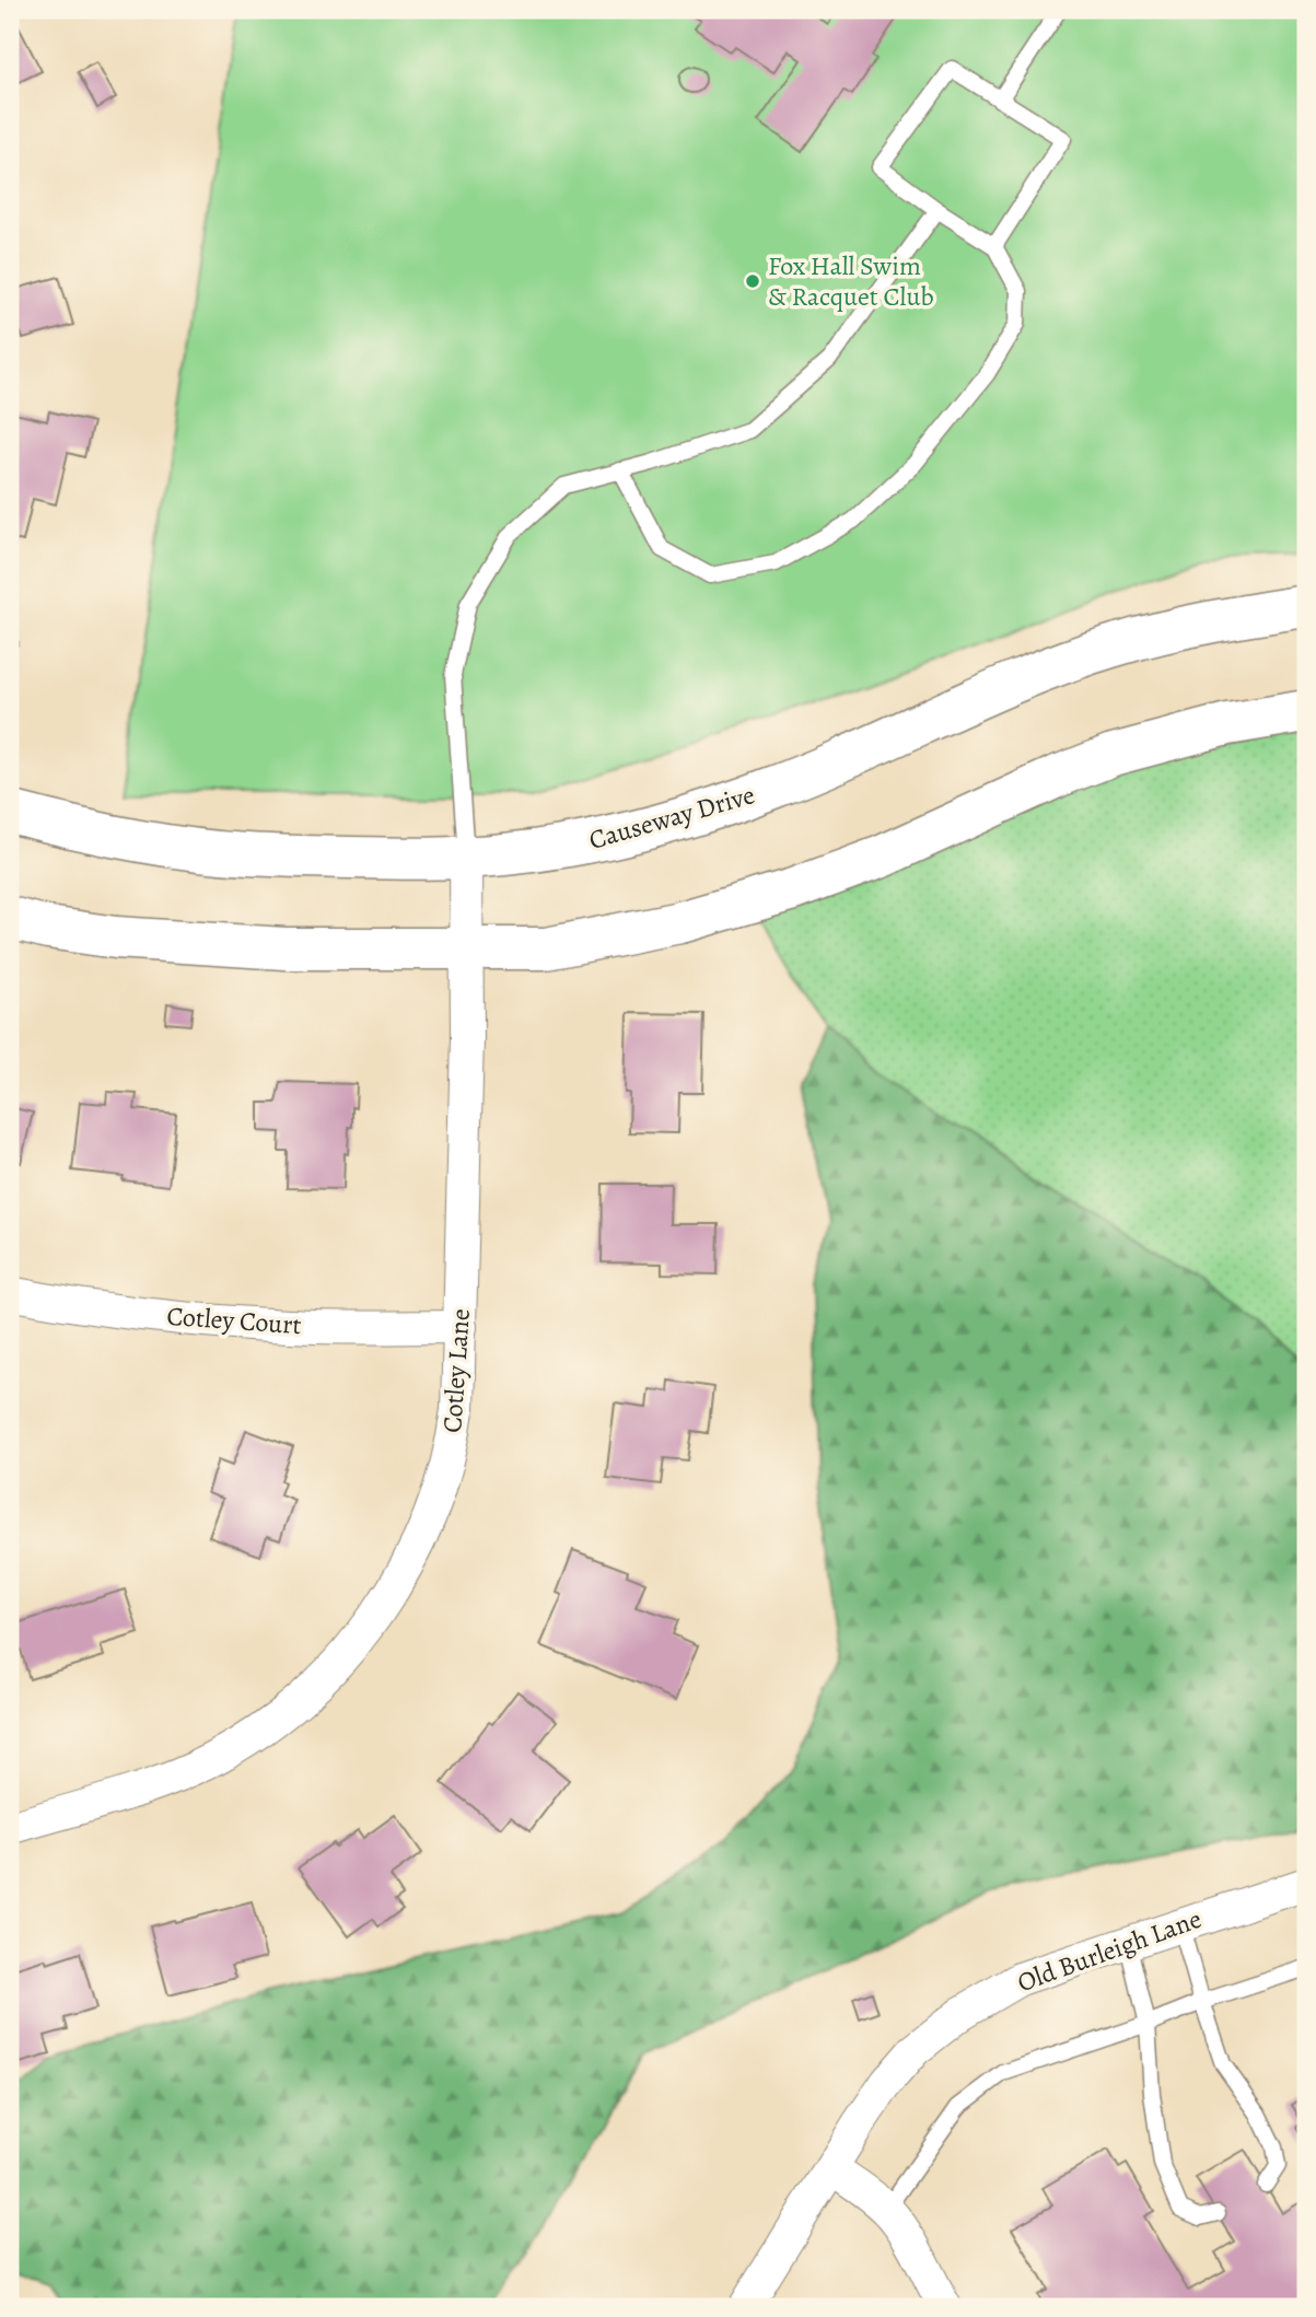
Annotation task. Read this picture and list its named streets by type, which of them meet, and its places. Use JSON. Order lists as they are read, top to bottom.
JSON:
{
  "streets": {
    "street": [
      "Causeway Drive",
      "Cotley Court",
      "Cotley Lane",
      "Old Burleigh Lane"
    ]
  },
  "crossings": [
    ["Causeway Drive", "Cotley Lane"],
    ["Cotley Court", "Cotley Lane"]
  ],
  "places": ["Fox Hall Swim & Racquet Club"]
}
